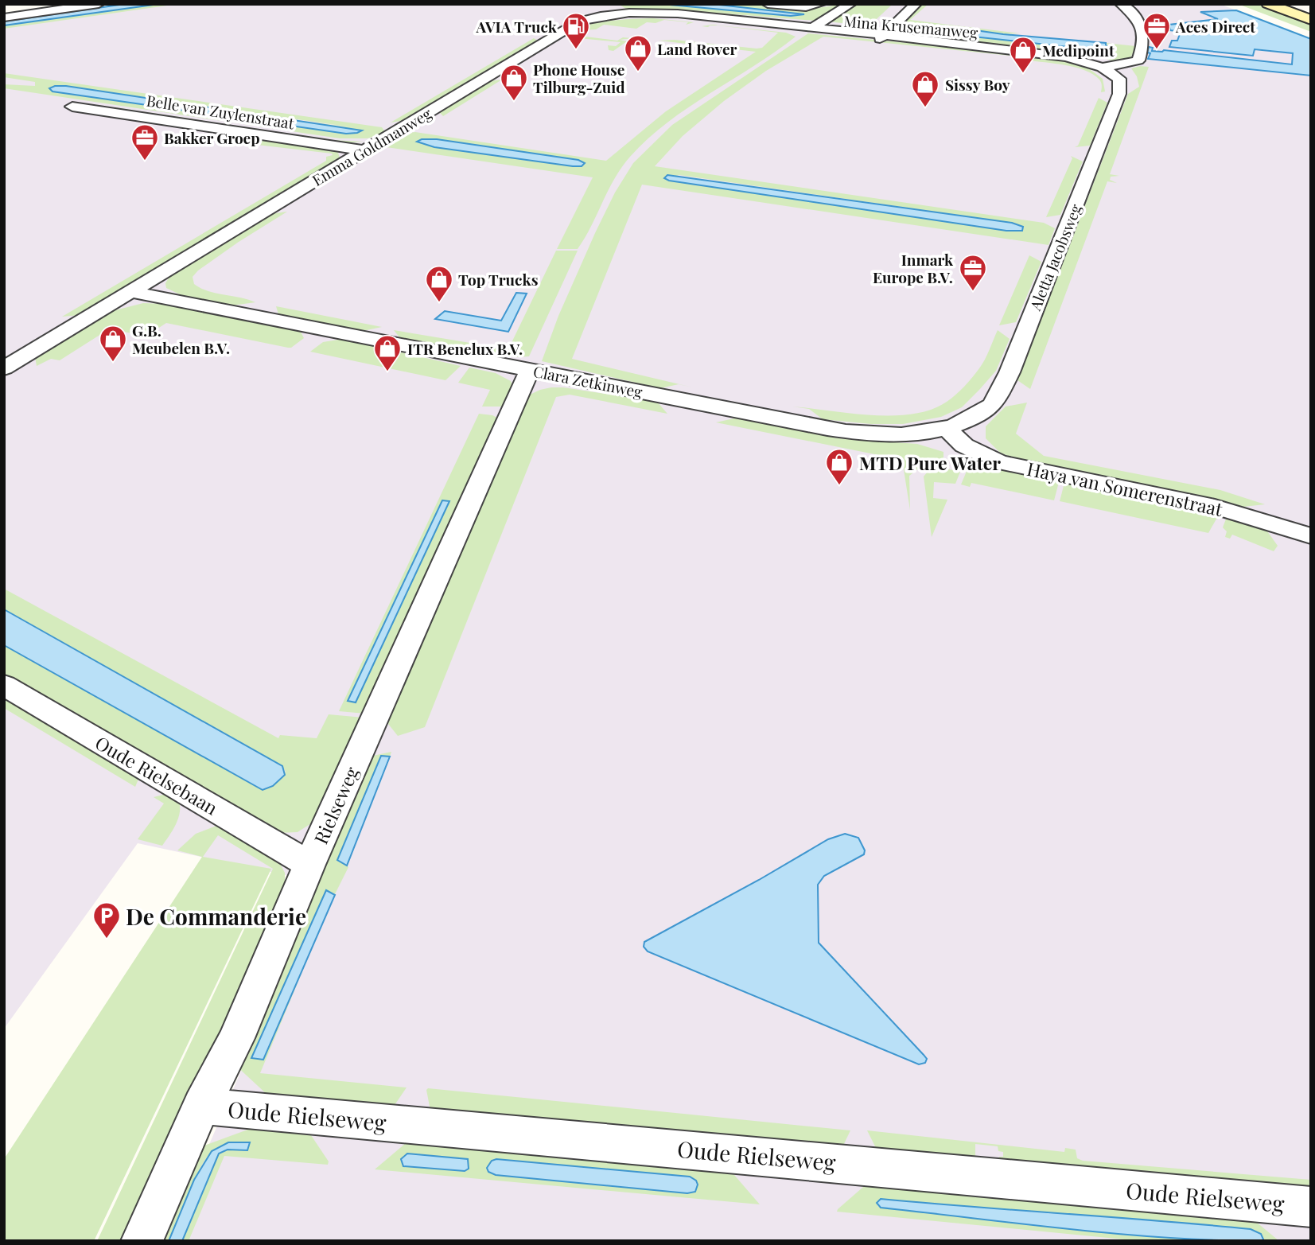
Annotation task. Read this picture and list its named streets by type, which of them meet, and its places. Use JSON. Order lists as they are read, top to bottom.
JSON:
{
  "streets": {
    "street": [
      "Mina Krusemanweg",
      "Belle van Zuylenstraat",
      "Emma Goldmanweg",
      "Aletta Jacobsweg",
      "Clara Zetkinweg",
      "Haya van Somerenstraat",
      "Oude Rielsebaan",
      "Rielseweg",
      "Oude Rielseweg"
    ]
  },
  "crossings": [
    ["Mina Krusemanweg", "Emma Goldmanweg"],
    ["Mina Krusemanweg", "Aletta Jacobsweg"],
    ["Belle van Zuylenstraat", "Emma Goldmanweg"],
    ["Emma Goldmanweg", "Clara Zetkinweg"],
    ["Aletta Jacobsweg", "Clara Zetkinweg"],
    ["Aletta Jacobsweg", "Haya van Somerenstraat"],
    ["Clara Zetkinweg", "Haya van Somerenstraat"],
    ["Clara Zetkinweg", "Rielseweg"],
    ["Oude Rielsebaan", "Rielseweg"],
    ["Rielseweg", "Oude Rielseweg"]
  ],
  "places": {
    "fuel station": ["AVIA Truck"],
    "office": ["Aces Direct", "Bakker Groep", "Inmark Europe B.V."],
    "shop": [
      "Land Rover",
      "Medipoint",
      "Phone House Tilburg-Zuid",
      "Sissy Boy",
      "Top Trucks",
      "G.B. Meubelen B.V.",
      "ITR Benelux B.V.",
      "MTD Pure Water"
    ],
    "parking": ["De Commanderie"]
  }
}
